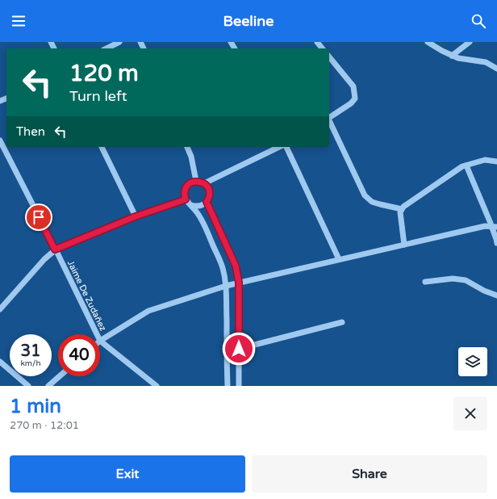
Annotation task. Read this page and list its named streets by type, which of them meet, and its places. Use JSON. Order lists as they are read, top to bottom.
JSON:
{
  "streets": {
    "street": ["Jaime De Zudañez"]
  },
  "page": {
    "header": "Beeline",
    "turn": ["120 m", "Turn left"],
    "then": "Then",
    "speed": "31 km/h",
    "limit": "40",
    "heading": ["1 min", "270 m · 12:01"],
    "buttons": ["Exit", "Share"]
  }
}
